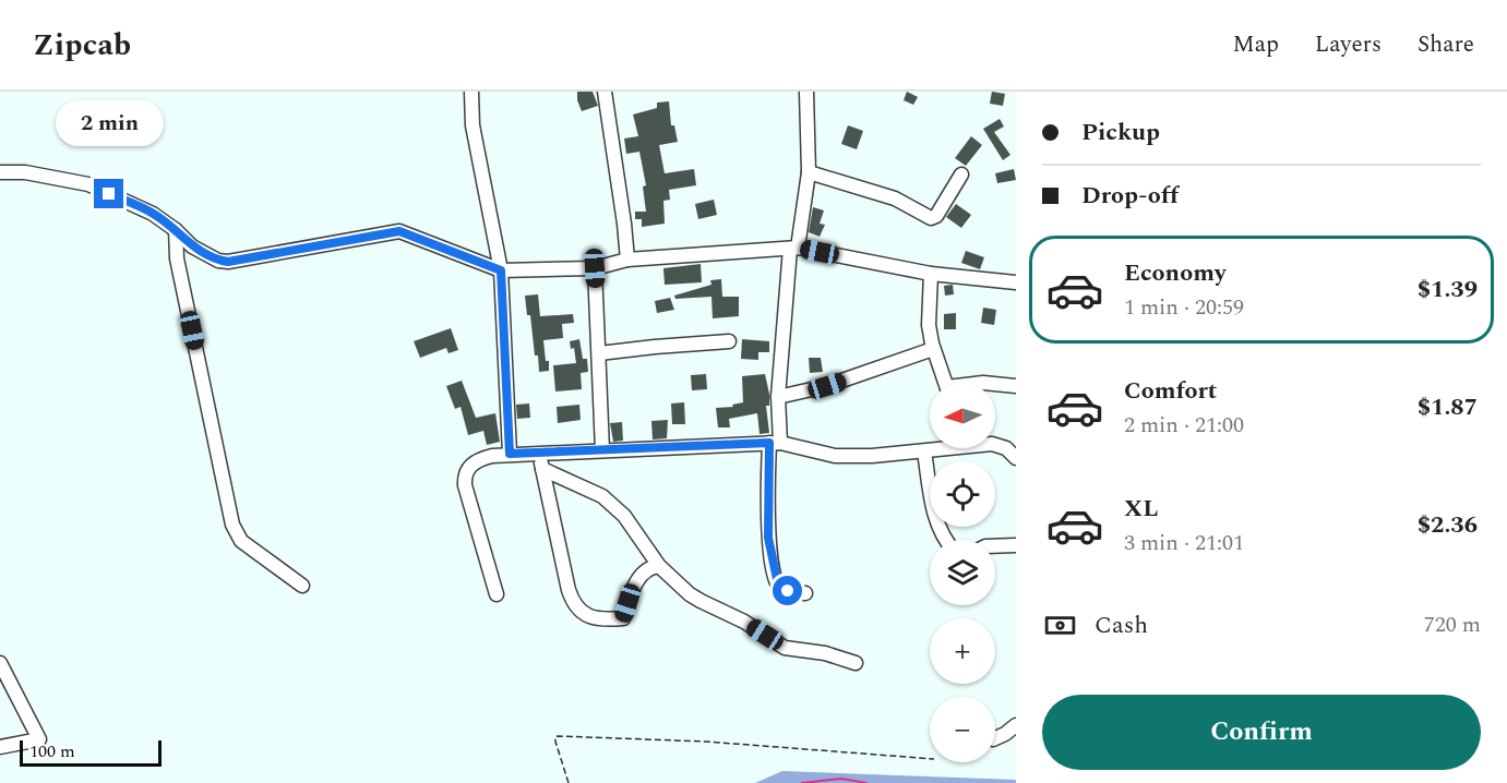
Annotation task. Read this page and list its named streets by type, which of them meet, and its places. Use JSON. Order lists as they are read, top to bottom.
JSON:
{
  "scale_bar": "100 m",
  "north": "left",
  "page": {
    "header": "Zipcab",
    "nav": ["Map", "Layers", "Share"],
    "banner": ["Pickup", "Drop-off"],
    "bubble": "2 min",
    "list": [
      {
        "name": "Economy",
        "note": "1 min · 20:59",
        "value": "$1.39"
      },
      {
        "name": "Comfort",
        "note": "2 min · 21:00",
        "value": "$1.87"
      },
      {
        "name": "XL",
        "note": "3 min · 21:01",
        "value": "$2.36"
      }
    ],
    "map_buttons": ["+", "−"],
    "pay": ["Cash", "720 m"],
    "buttons": "Confirm",
    "scale": "100 m"
  }
}
